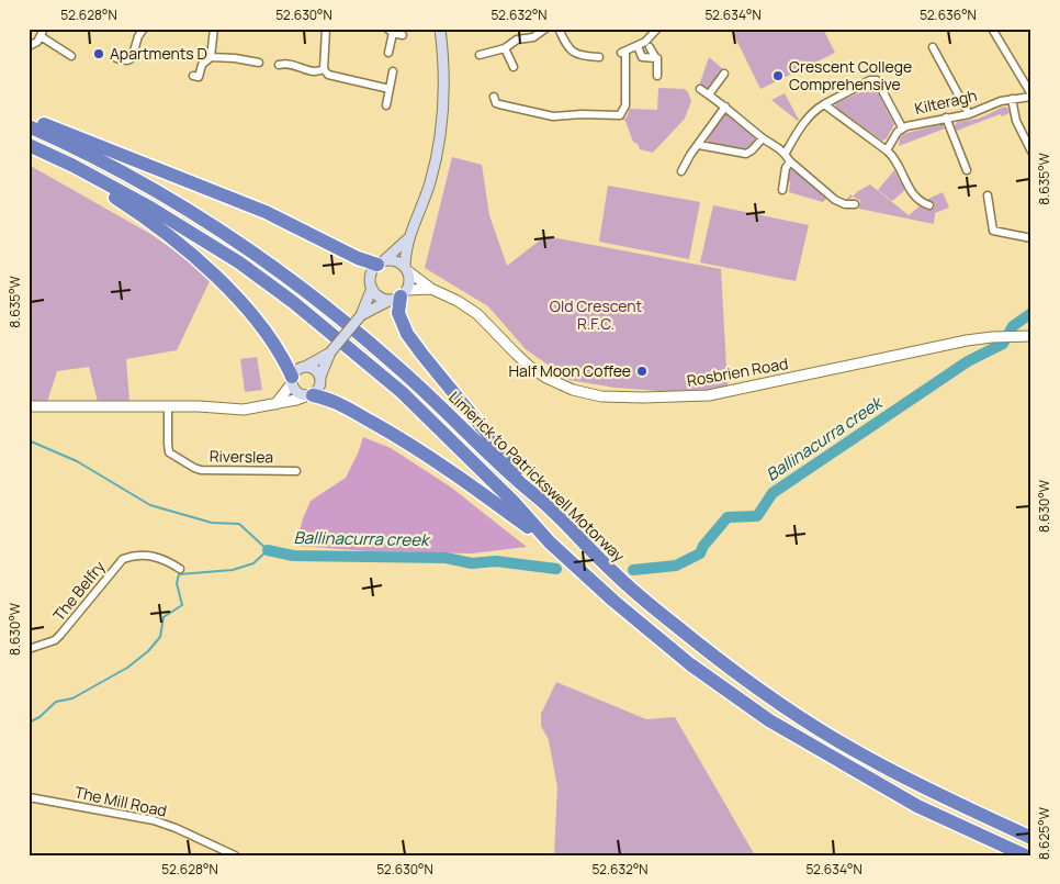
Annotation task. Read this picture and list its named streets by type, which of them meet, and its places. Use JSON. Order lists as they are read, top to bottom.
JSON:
{
  "streets": {
    "highway": ["Limerick to Patrickswell Motorway"],
    "street": [
      "Kilteragh",
      "Rosbrien Road",
      "Riverslea",
      "The Belfry",
      "The Mill Road"
    ]
  },
  "water": ["Ballinacurra creek"],
  "parks": ["Old Crescent R.F.C."],
  "places": ["Apartments D", "Crescent College Comprehensive", "Half Moon Coffee"],
  "coordinates": [
    "52.628°N",
    "52.630°N",
    "52.632°N",
    "52.634°N",
    "52.636°N",
    "8.635°W",
    "8.630°W",
    "8.625°W"
  ]
}
